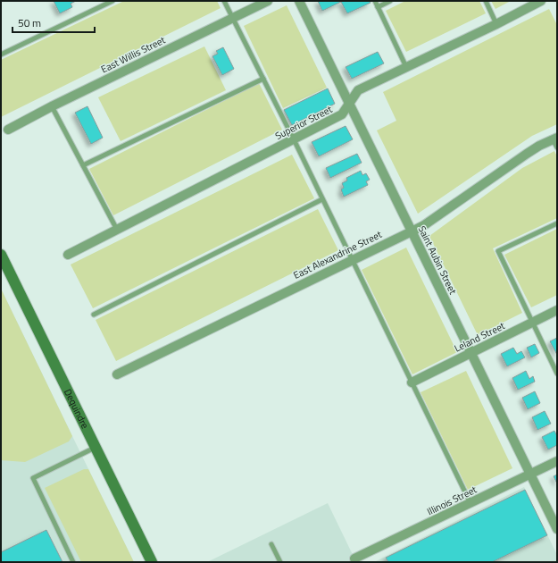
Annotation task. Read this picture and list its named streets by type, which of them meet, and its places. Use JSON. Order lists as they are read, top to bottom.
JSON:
{
  "streets": {
    "street": [
      "East Willis Street",
      "Superior Street",
      "East Alexandrine Street",
      "Saint Aubin Street",
      "Leland Street",
      "Dequindre",
      "Illinois Street"
    ]
  },
  "crossings": [
    ["Superior Street", "Saint Aubin Street"],
    ["East Alexandrine Street", "Saint Aubin Street"],
    ["Saint Aubin Street", "Leland Street"],
    ["Saint Aubin Street", "Illinois Street"]
  ],
  "scale_bar": "50 m"
}
